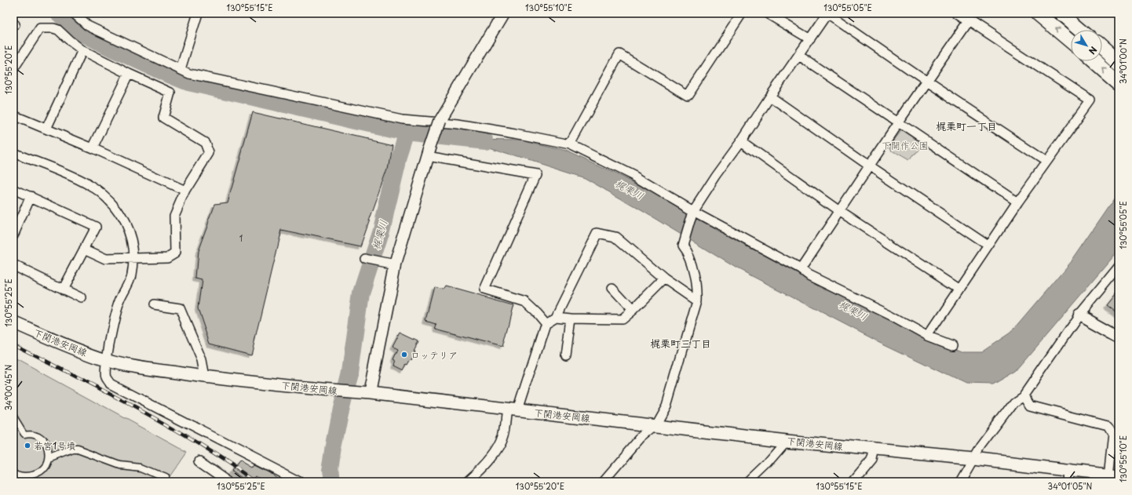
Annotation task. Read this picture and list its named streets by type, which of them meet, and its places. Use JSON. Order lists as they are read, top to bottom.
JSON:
{
  "streets": {
    "main road": ["下関港安岡線"]
  },
  "districts": ["梶栗町一丁目", "梶栗町三丁目"],
  "water": ["梶栗川"],
  "parks": ["下開作公園"],
  "places": ["ロッテリア", "若宮1号墳"],
  "house_numbers": ["1"],
  "north": "bottom right",
  "coordinates": [
    "130°55'15\"E",
    "130°55'10\"E",
    "130°55'05\"E",
    "34°01'00\"N",
    "130°55'20\"E",
    "130°55'25\"E",
    "34°00'45\"N",
    "34°01'05\"N"
  ]
}
